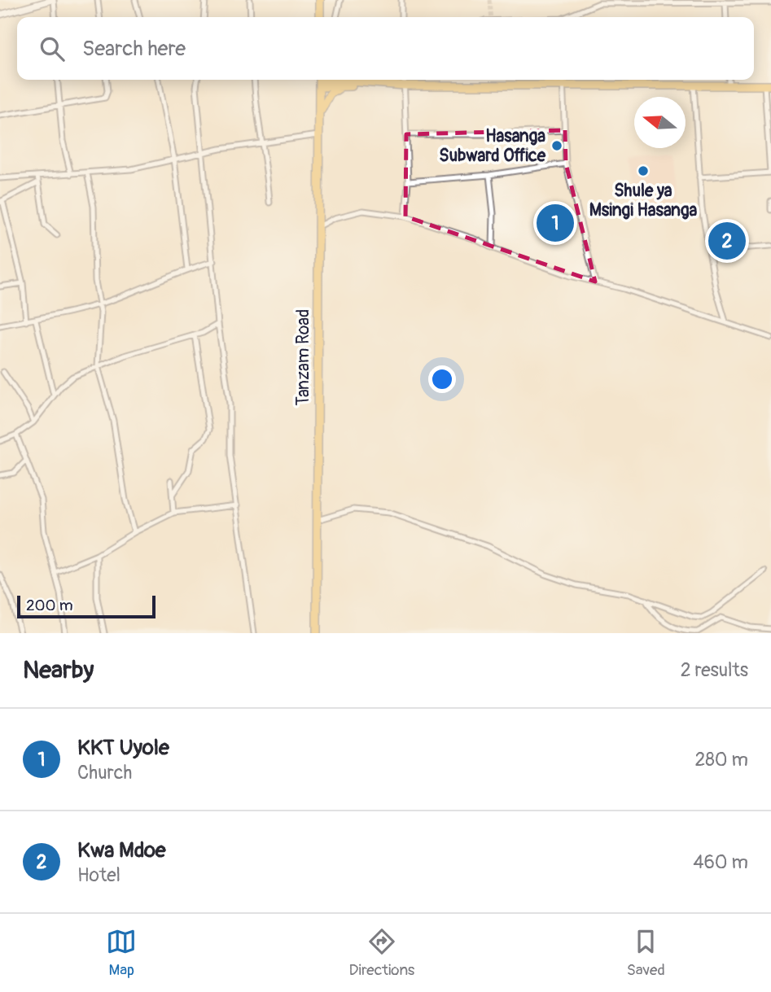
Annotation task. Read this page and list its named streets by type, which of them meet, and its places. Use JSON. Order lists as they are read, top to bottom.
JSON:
{
  "streets": {
    "highway": ["Tanzam Road"]
  },
  "places": ["Hasanga Subward Office", "Shule ya Msingi Hasanga"],
  "scale_bar": "200 m",
  "north": "left",
  "page": {
    "search": "Search here",
    "pins": ["1", "2"],
    "scale": "200 m",
    "heading": ["Nearby", "2 results"],
    "list": [
      {
        "mark": "1",
        "name": "KKT Uyole",
        "note": "Church",
        "value": "280 m"
      },
      {
        "mark": "2",
        "name": "Kwa Mdoe",
        "note": "Hotel",
        "value": "460 m"
      }
    ],
    "nav": ["Map", "Directions", "Saved"]
  }
}
